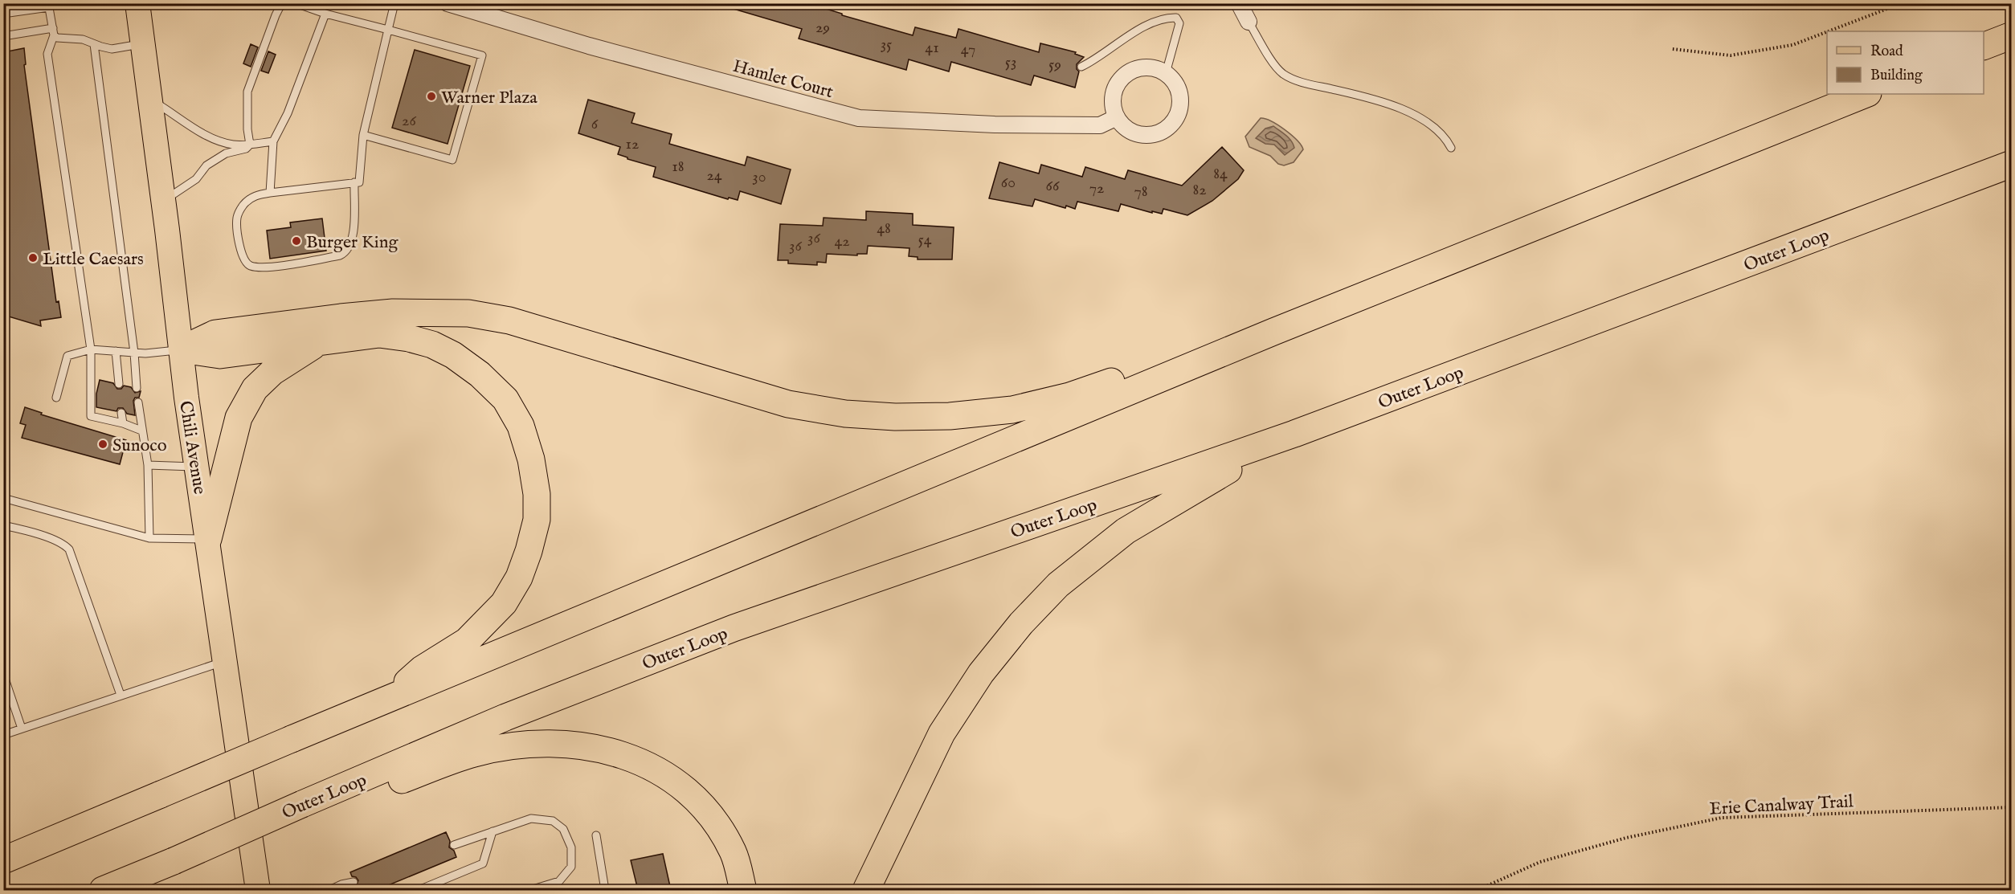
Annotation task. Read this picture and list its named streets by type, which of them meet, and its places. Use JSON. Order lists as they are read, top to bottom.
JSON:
{
  "streets": {
    "highway": ["Outer Loop"],
    "main road": ["Chili Avenue"],
    "street": ["Hamlet Court"],
    "path": ["Erie Canalway Trail"]
  },
  "places": [
    "Warner Plaza",
    "Burger King",
    "Little Caesars",
    "Sunoco"
  ],
  "house_numbers": [
    "29",
    "35",
    "41",
    "47",
    "53",
    "59",
    "26",
    "6",
    "12",
    "18",
    "84",
    "24",
    "30",
    "60",
    "66",
    "72",
    "82",
    "78",
    "48",
    "36",
    "54",
    "42",
    "36"
  ],
  "legend": ["Road", "Building"]
}
